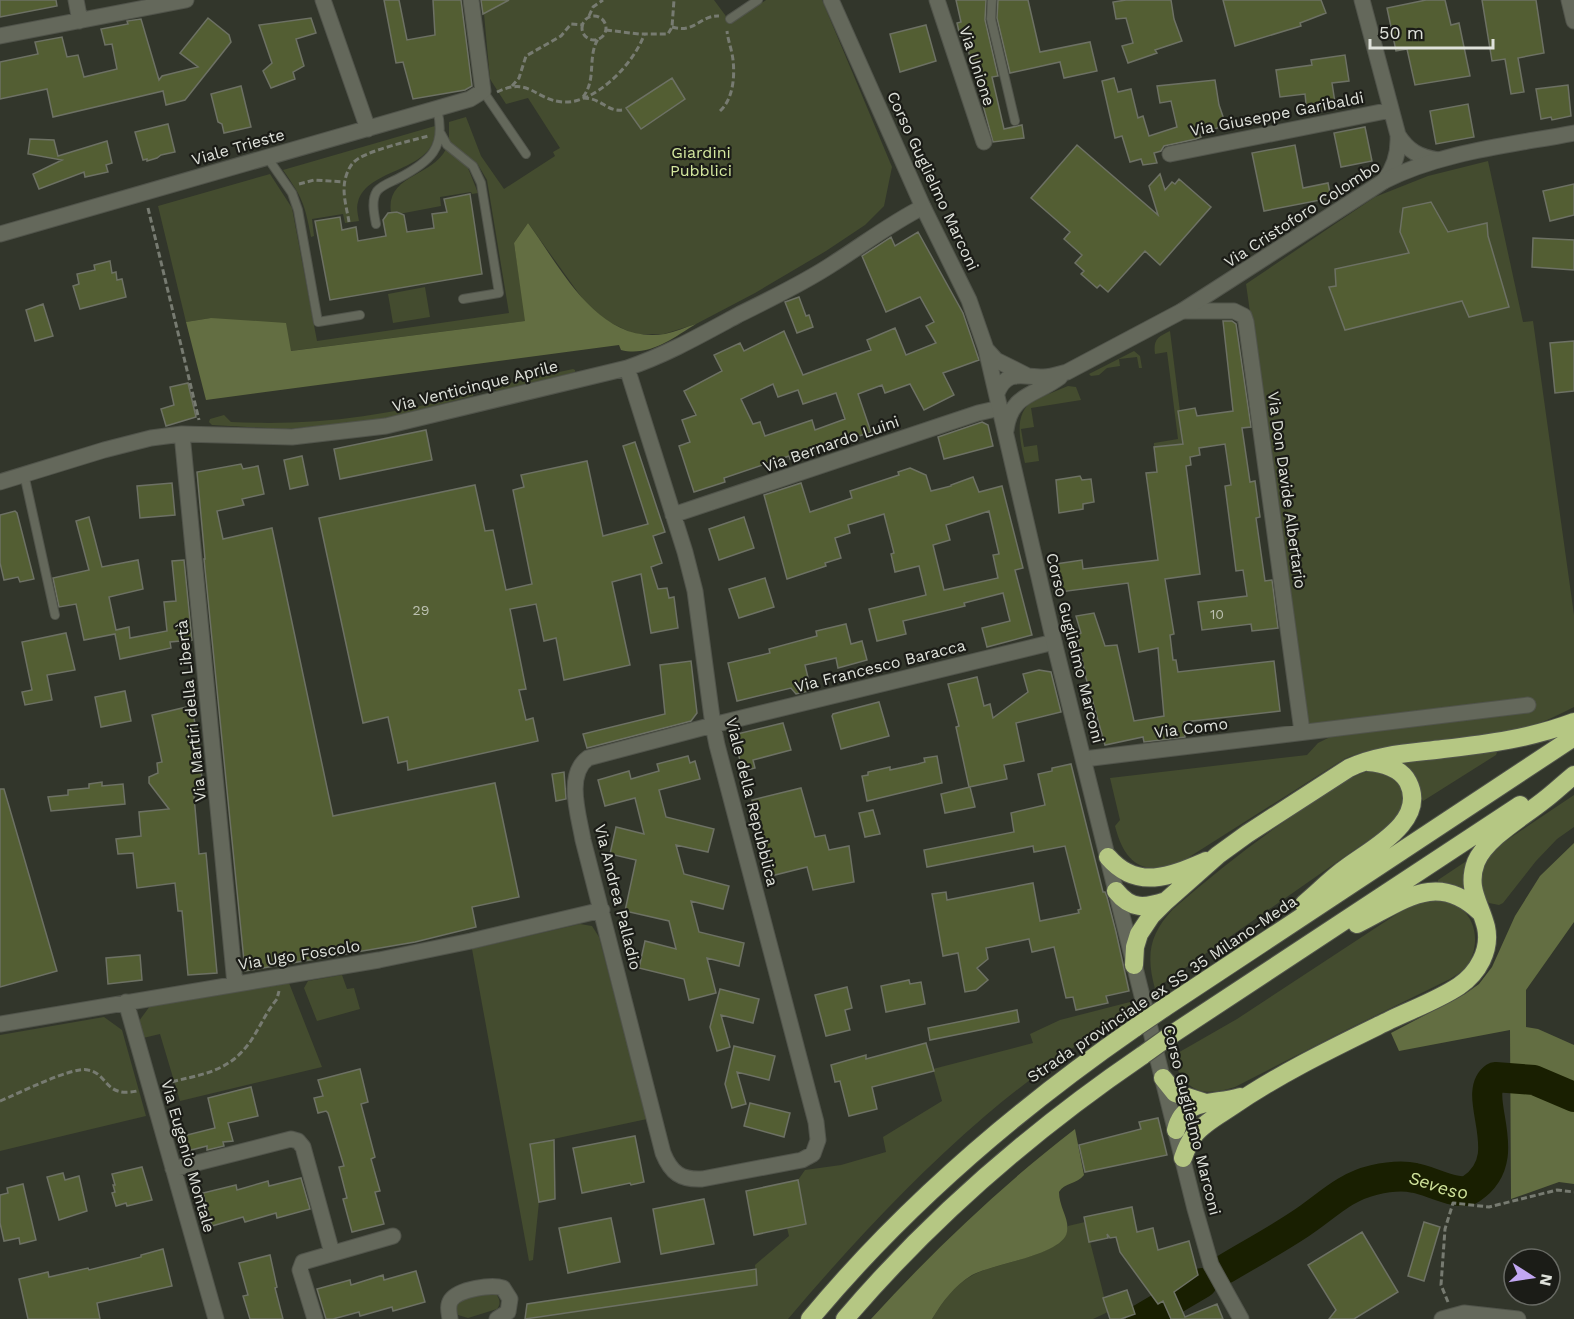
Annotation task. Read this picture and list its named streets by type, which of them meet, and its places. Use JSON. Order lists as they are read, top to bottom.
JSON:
{
  "streets": {
    "highway": ["Strada provinciale ex SS 35 Milano-Meda"],
    "street": [
      "Via Unione",
      "Via Giuseppe Garibaldi",
      "Viale Trieste",
      "Corso Guglielmo Marconi",
      "Via Cristoforo Colombo",
      "Via Venticinque Aprile",
      "Via Bernardo Luini",
      "Via Don Davide Albertario",
      "Via Francesco Baracca",
      "Via Martiri della Libertà",
      "Via Como",
      "Viale della Repubblica",
      "Via Andrea Palladio",
      "Via Ugo Foscolo",
      "Via Eugenio Montale"
    ]
  },
  "crossings": [
    ["Via Giuseppe Garibaldi", "Via Cristoforo Colombo"],
    ["Corso Guglielmo Marconi", "Via Cristoforo Colombo"],
    ["Corso Guglielmo Marconi", "Via Venticinque Aprile"],
    ["Corso Guglielmo Marconi", "Via Bernardo Luini"],
    ["Corso Guglielmo Marconi", "Via Francesco Baracca"],
    ["Corso Guglielmo Marconi", "Via Como"],
    ["Via Cristoforo Colombo", "Via Bernardo Luini"],
    ["Via Cristoforo Colombo", "Via Don Davide Albertario"],
    ["Via Venticinque Aprile", "Via Martiri della Libertà"],
    ["Via Venticinque Aprile", "Viale della Repubblica"],
    ["Via Bernardo Luini", "Viale della Repubblica"],
    ["Via Don Davide Albertario", "Via Como"],
    ["Via Francesco Baracca", "Viale della Repubblica"],
    ["Via Francesco Baracca", "Via Andrea Palladio"],
    ["Via Martiri della Libertà", "Via Ugo Foscolo"],
    ["Viale della Repubblica", "Via Andrea Palladio"],
    ["Via Andrea Palladio", "Via Ugo Foscolo"],
    ["Via Ugo Foscolo", "Via Eugenio Montale"]
  ],
  "water": ["Seveso"],
  "parks": ["Giardini Pubblici"],
  "house_numbers": ["29", "10"],
  "scale_bar": "50 m",
  "north": "right"
}
